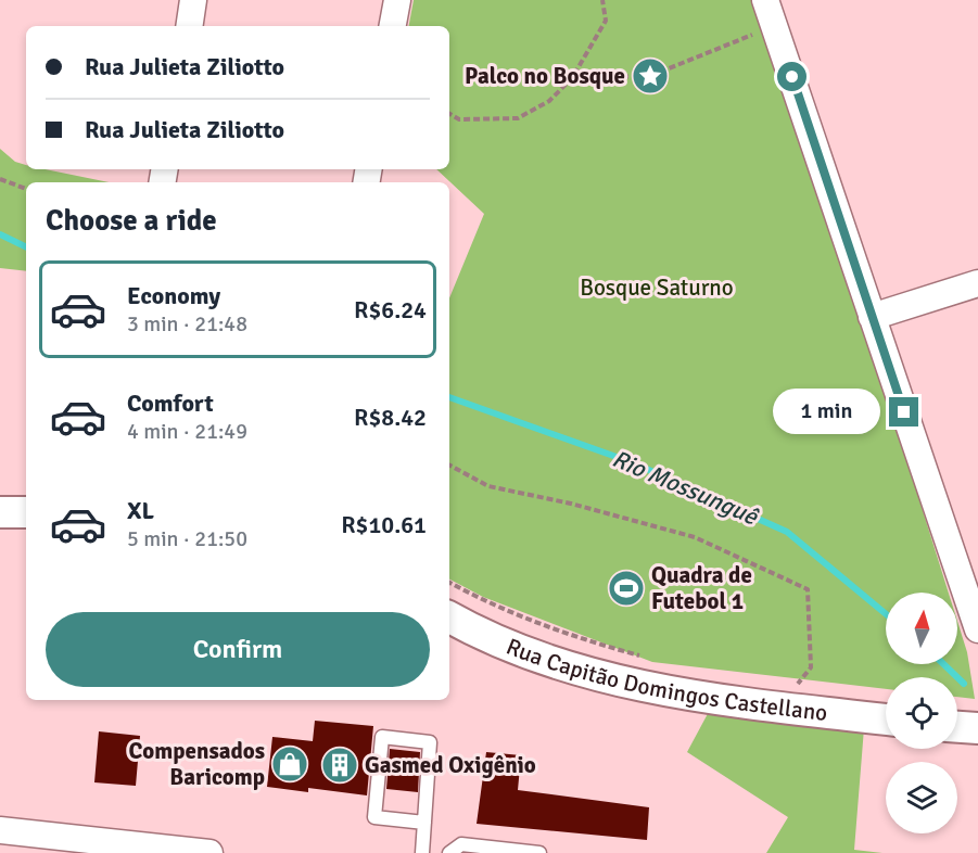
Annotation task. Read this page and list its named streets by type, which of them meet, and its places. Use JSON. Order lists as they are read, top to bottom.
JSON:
{
  "streets": {
    "street": ["Rua Capitão Domingos Castellano"]
  },
  "water": ["Rio Mossunguê"],
  "parks": ["Bosque Saturno"],
  "places": {
    "place": ["Palco no Bosque"],
    "sports": ["Quadra de Futebol 1"],
    "shop": ["Compensados Baricomp"],
    "building": ["Gasmed Oxigênio"]
  },
  "north": "top",
  "page": {
    "banner": ["Rua Julieta Ziliotto", "Rua Julieta Ziliotto"],
    "heading": "Choose a ride",
    "list": [
      {
        "name": "Economy",
        "note": "3 min · 21:48",
        "value": "R$6.24"
      },
      {
        "name": "Comfort",
        "note": "4 min · 21:49",
        "value": "R$8.42"
      },
      {
        "name": "XL",
        "note": "5 min · 21:50",
        "value": "R$10.61"
      }
    ],
    "bubble": "1 min",
    "buttons": "Confirm"
  }
}
